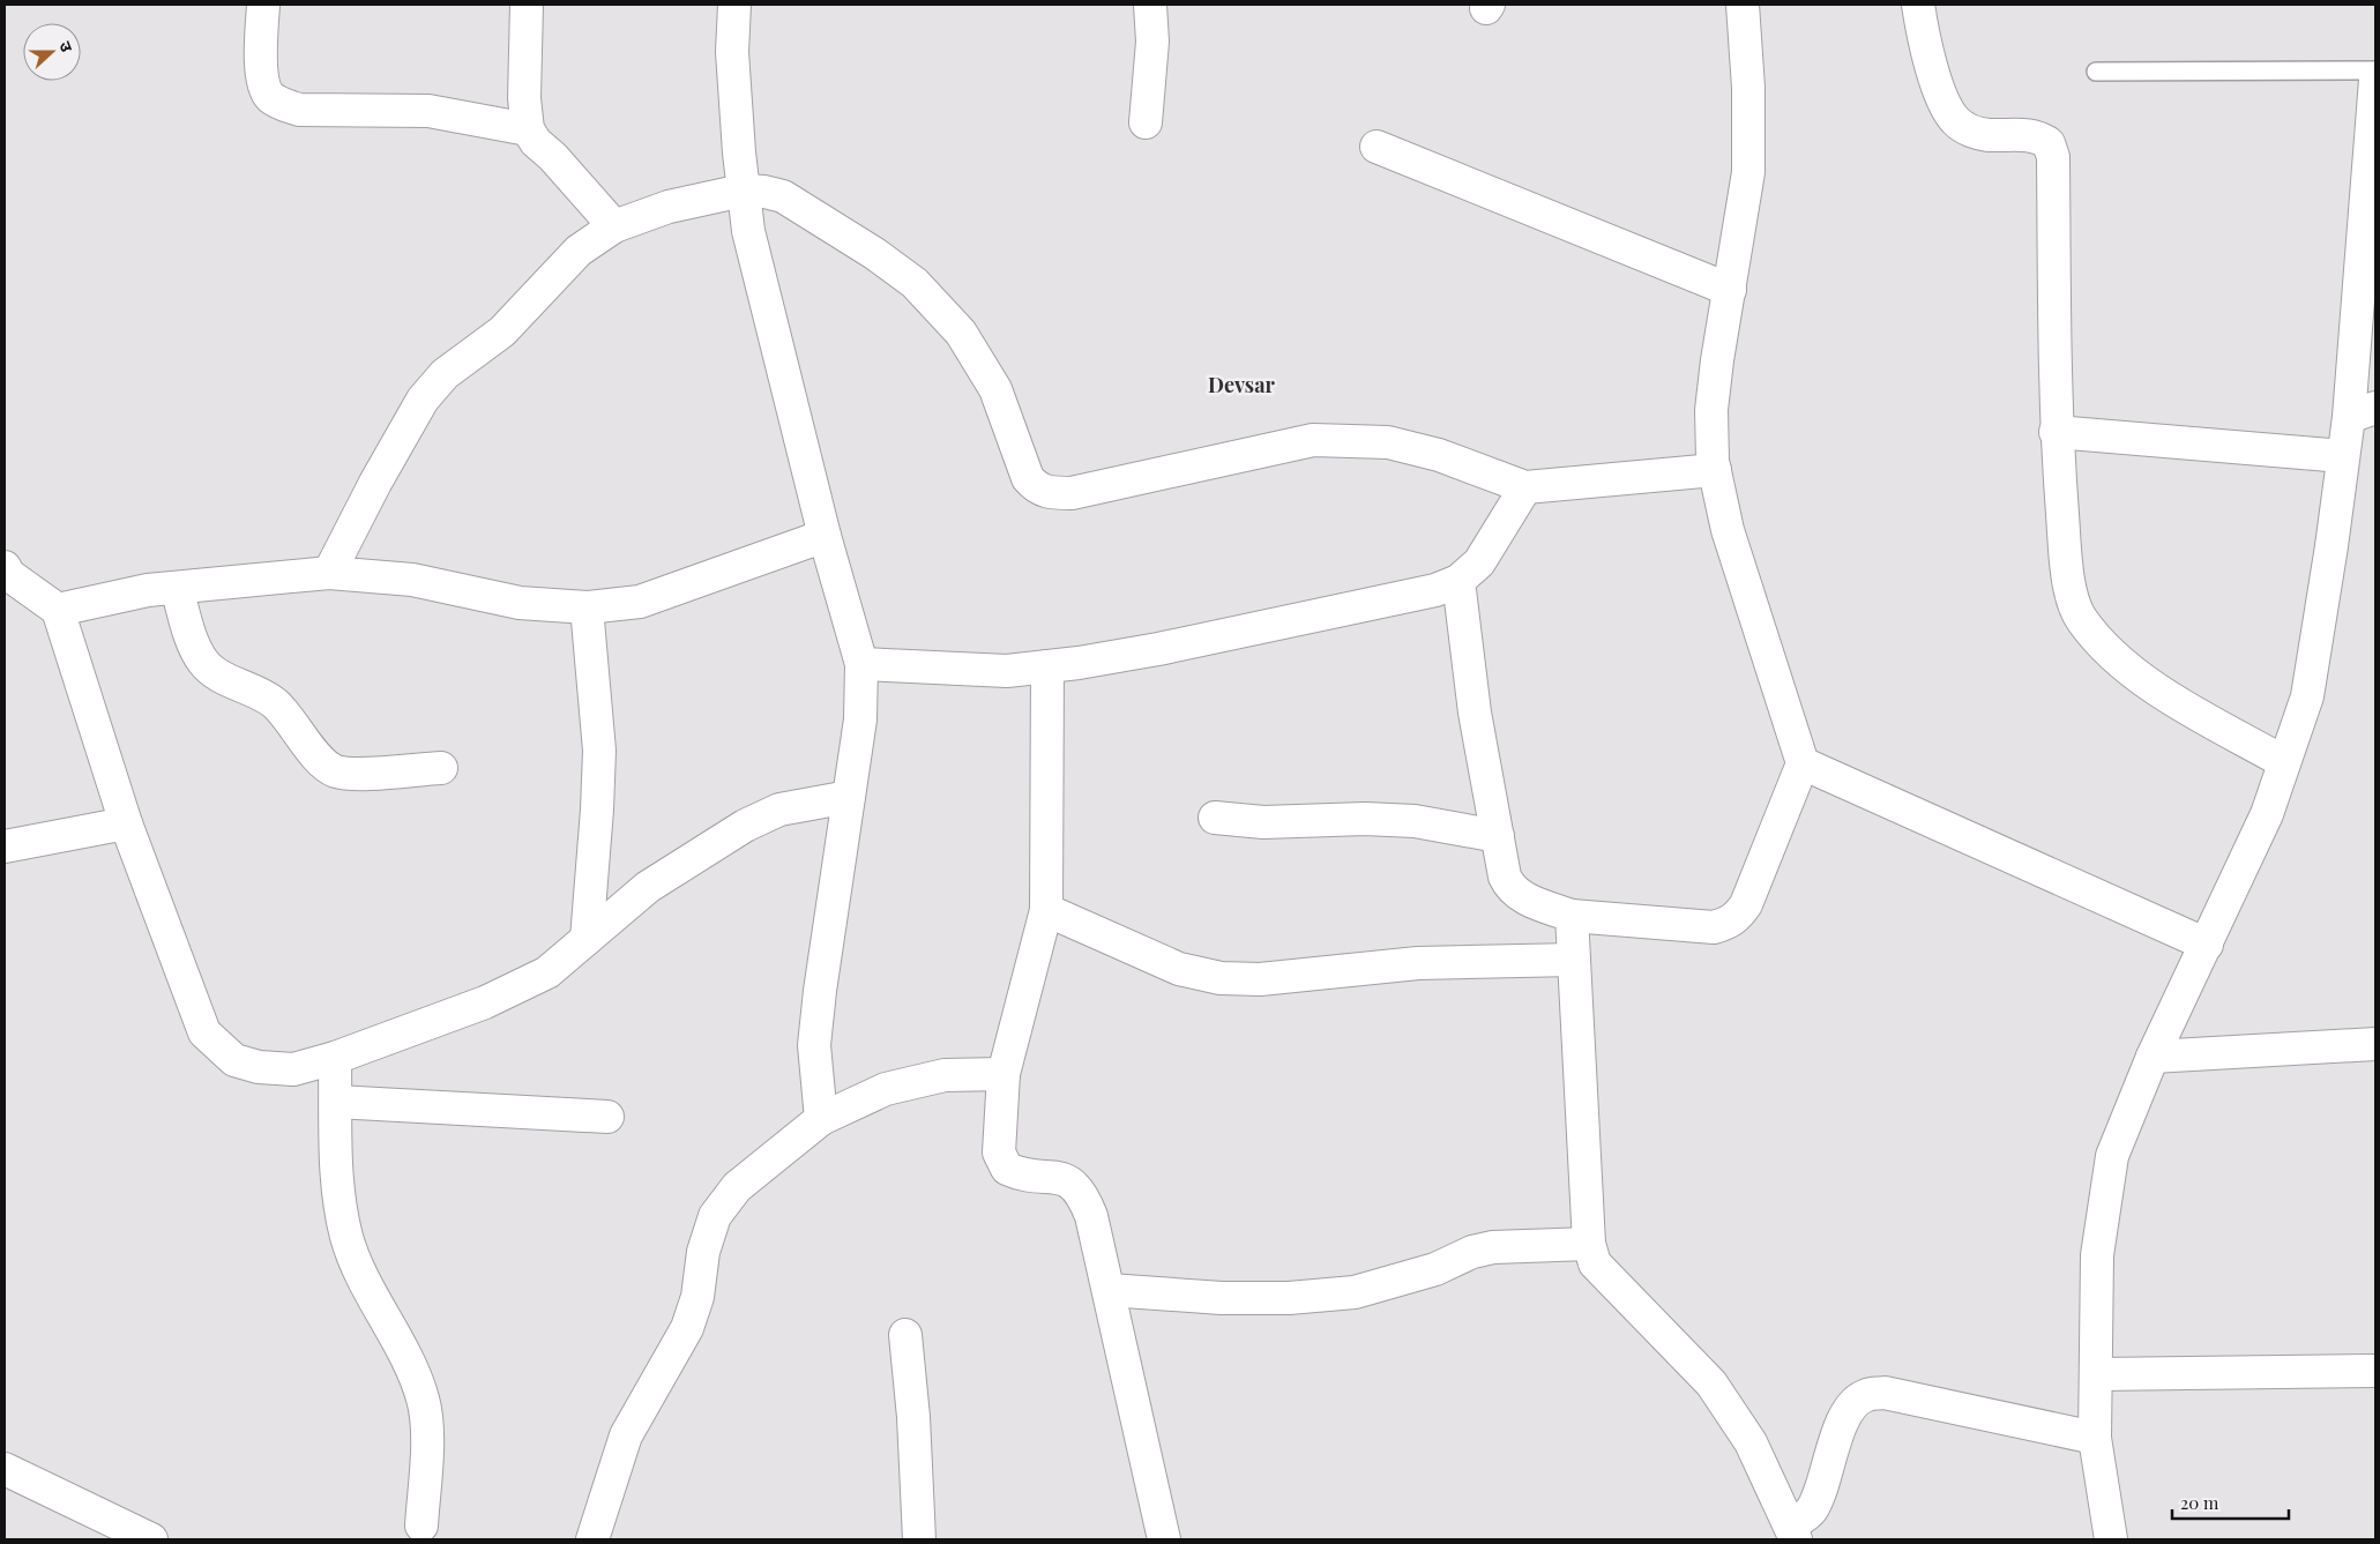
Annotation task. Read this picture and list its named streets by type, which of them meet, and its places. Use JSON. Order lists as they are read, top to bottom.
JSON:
{
  "districts": ["Devsar"],
  "scale_bar": "20 m",
  "north": "right"
}
